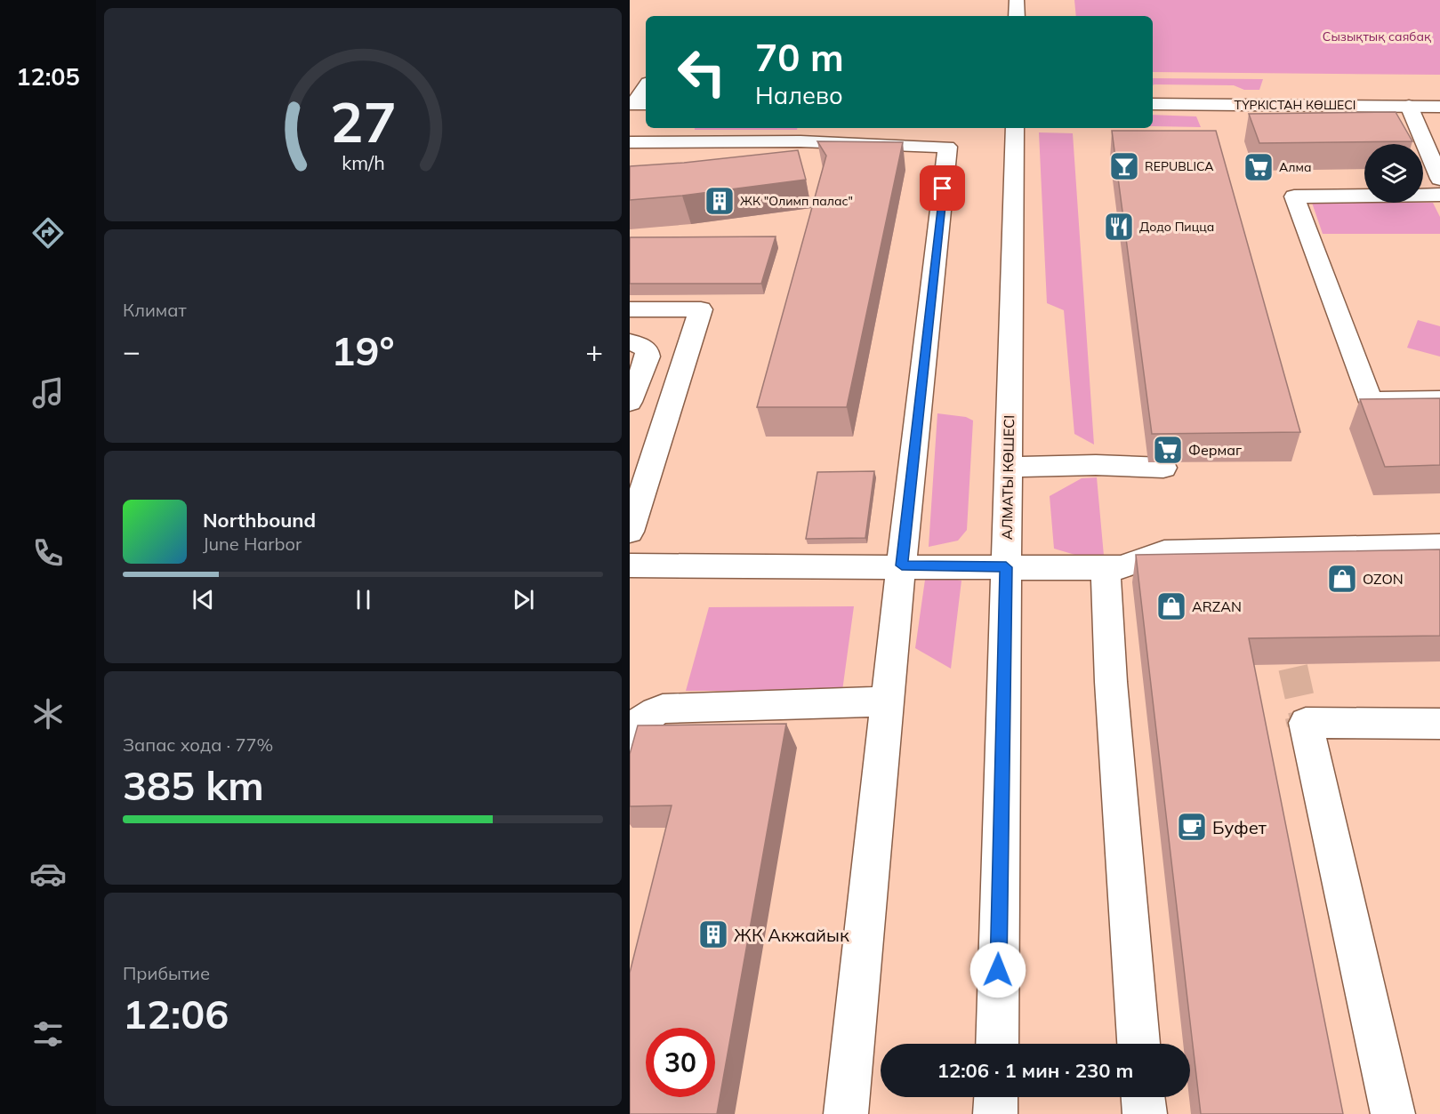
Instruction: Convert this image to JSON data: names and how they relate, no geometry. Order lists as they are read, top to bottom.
{
  "streets": {
    "street": ["ТҮРКІСТАН КӨШЕСІ", "АЛМАТЫ КӨШЕСІ"]
  },
  "parks": ["Сызықтық саябақ"],
  "places": {
    "bar": ["REPUBLICA"],
    "supermarket": ["Алма", "Фермаг"],
    "building": ["ЖК \"Олимп палас\"", "ЖК Акжайык"],
    "restaurant": ["Додо Пицца"],
    "shop": ["OZON", "ARZAN"],
    "cafe": ["Буфет"]
  },
  "page": {
    "tabs": "12:05",
    "turn": ["70 m", "Налево"],
    "tile": [
      "Климат",
      ["Запас хода · 77%", "385 km"],
      ["Прибытие", "12:06"]
    ],
    "heat": ["−", "19°", "+"],
    "song": ["Northbound", "June Harbor"],
    "limit": "30",
    "trip": "12:06 · 1 мин · 230 m",
    "gauge": ["27", "km/h"]
  }
}
